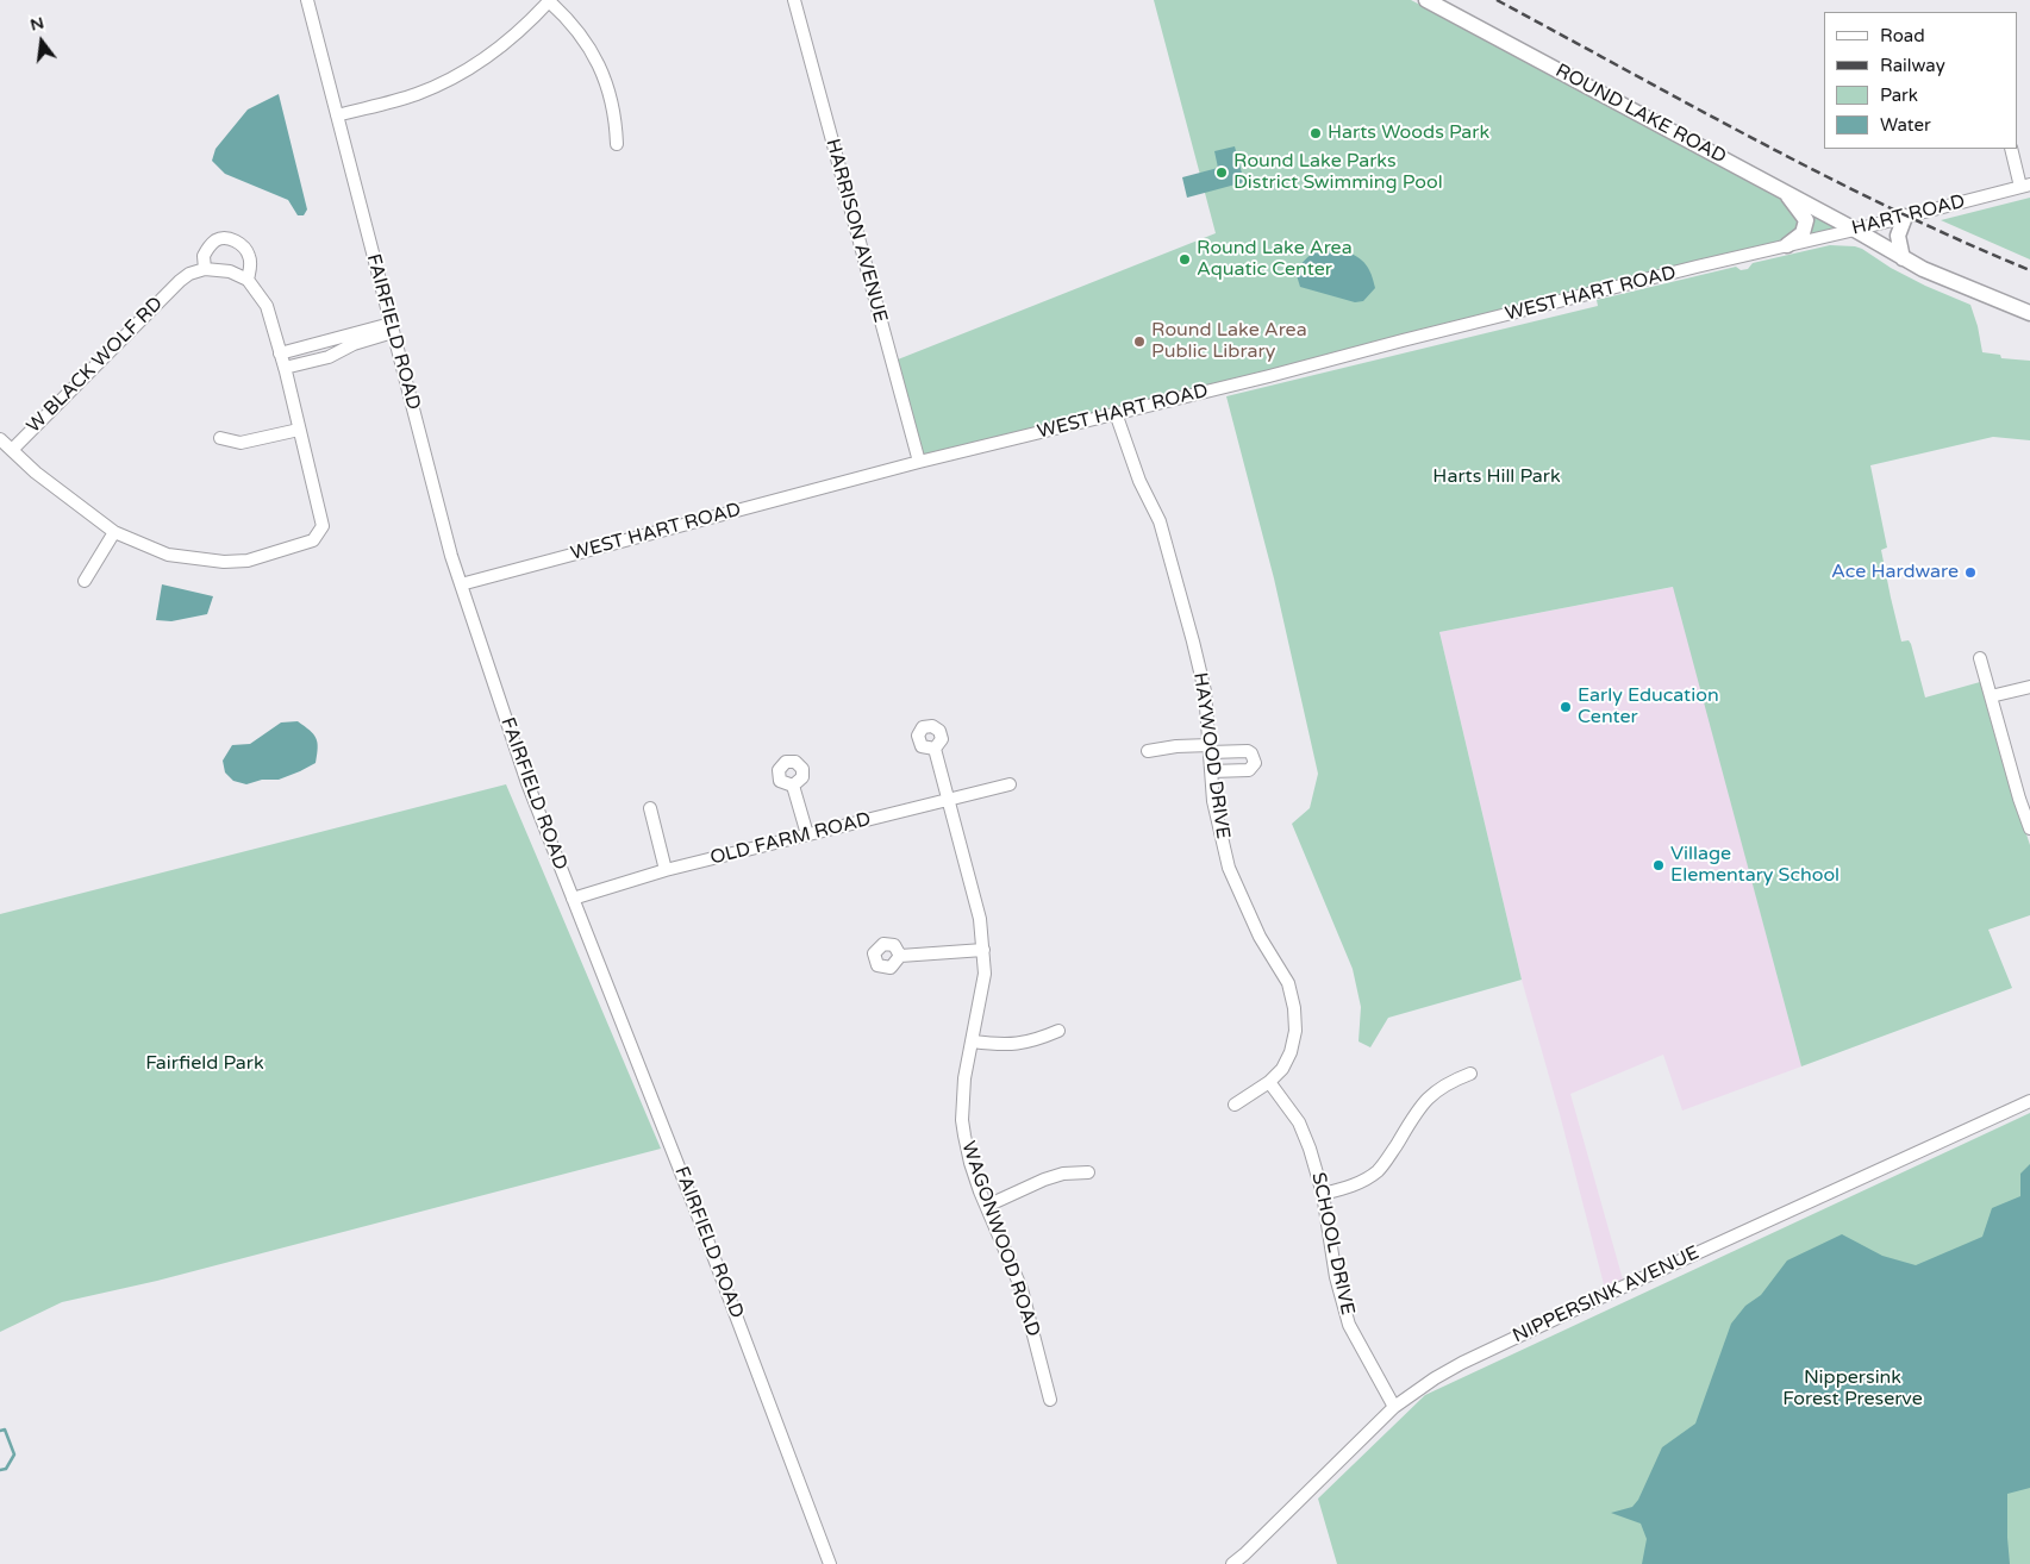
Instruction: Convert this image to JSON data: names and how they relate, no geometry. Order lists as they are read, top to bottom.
{
  "streets": {
    "main road": ["ROUND LAKE ROAD"],
    "street": [
      "HART ROAD",
      "HARRISON AVENUE",
      "WEST HART ROAD",
      "FAIRFIELD ROAD",
      "W BLACK WOLF RD",
      "HAYWOOD DRIVE",
      "OLD FARM ROAD",
      "WAGONWOOD ROAD",
      "SCHOOL DRIVE",
      "NIPPERSINK AVENUE"
    ]
  },
  "crossings": [
    ["ROUND LAKE ROAD", "HART ROAD"],
    ["HART ROAD", "WEST HART ROAD"],
    ["HARRISON AVENUE", "WEST HART ROAD"],
    ["WEST HART ROAD", "FAIRFIELD ROAD"],
    ["WEST HART ROAD", "HAYWOOD DRIVE"],
    ["FAIRFIELD ROAD", "OLD FARM ROAD"],
    ["HAYWOOD DRIVE", "SCHOOL DRIVE"],
    ["OLD FARM ROAD", "WAGONWOOD ROAD"],
    ["SCHOOL DRIVE", "NIPPERSINK AVENUE"]
  ],
  "parks": ["Harts Hill Park", "Fairfield Park", "Nippersink Forest Preserve"],
  "places": [
    "Harts Woods Park",
    "Round Lake Parks District Swimming Pool",
    "Round Lake Area Aquatic Center",
    "Round Lake Area Public Library",
    "Ace Hardware",
    "Early Education Center",
    "Village Elementary School"
  ],
  "legend": [
    "Road",
    "Railway",
    "Park",
    "Water"
  ],
  "north": "top"
}
